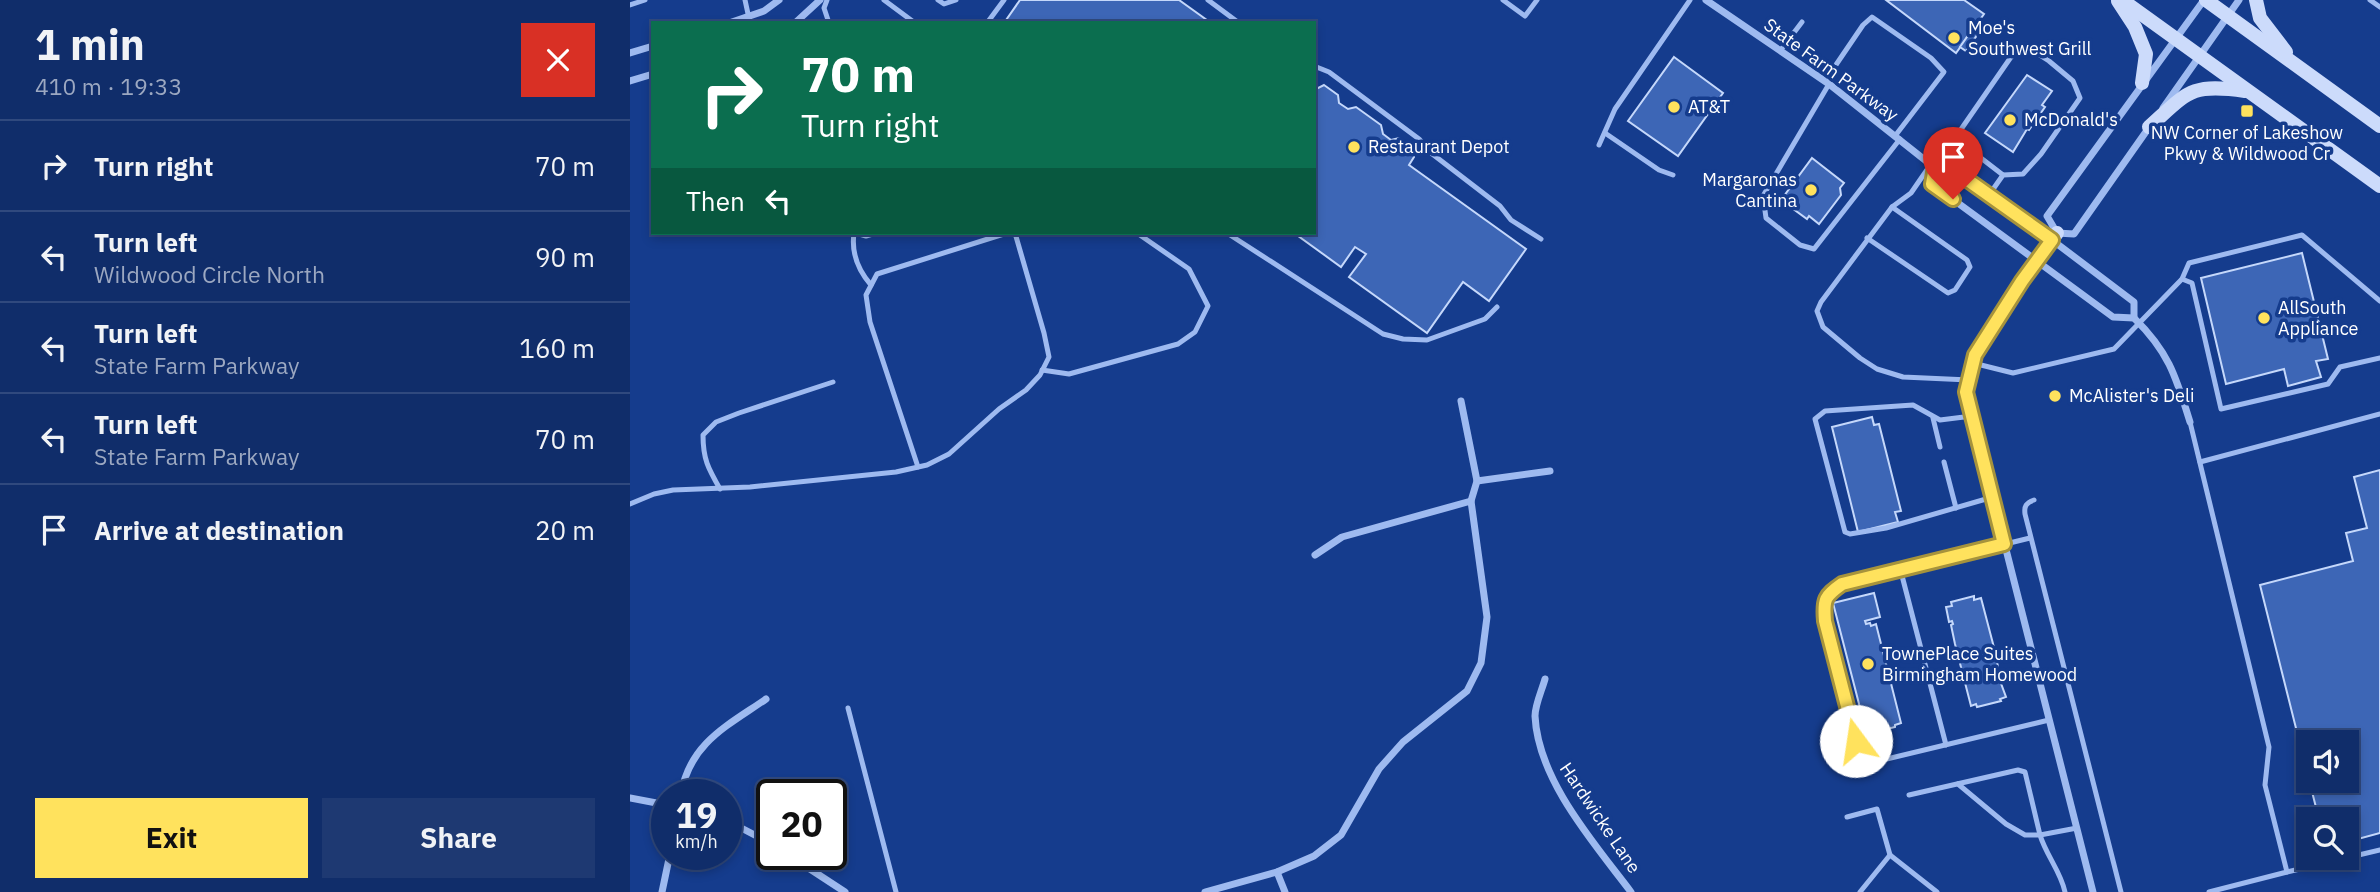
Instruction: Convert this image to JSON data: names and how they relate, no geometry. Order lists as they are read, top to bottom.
{
  "streets": {
    "street": ["State Farm Parkway", "Hardwicke Lane"]
  },
  "places": {
    "other": [
      "Moe's Southwest Grill",
      "AT&T",
      "McDonald's",
      "Restaurant Depot",
      "Margaronas Cantina",
      "AllSouth Appliance",
      "McAlister's Deli",
      "TownePlace Suites Birmingham Homewood"
    ],
    "transit": ["NW Corner of Lakeshow Pkwy & Wildwood Cr"]
  },
  "page": {
    "heading": ["1 min", "410 m · 19:33"],
    "turn": ["70 m", "Turn right"],
    "list": [
      {
        "name": "Turn right",
        "value": "70 m"
      },
      {
        "name": "Turn left",
        "note": "Wildwood Circle North",
        "value": "90 m"
      },
      {
        "name": "Turn left",
        "note": "State Farm Parkway",
        "value": "160 m"
      },
      {
        "name": "Turn left",
        "note": "State Farm Parkway",
        "value": "70 m"
      },
      {
        "name": "Arrive at destination",
        "value": "20 m"
      }
    ],
    "then": "Then",
    "speed": "19 km/h",
    "limit": "20",
    "buttons": ["Exit", "Share"]
  }
}
